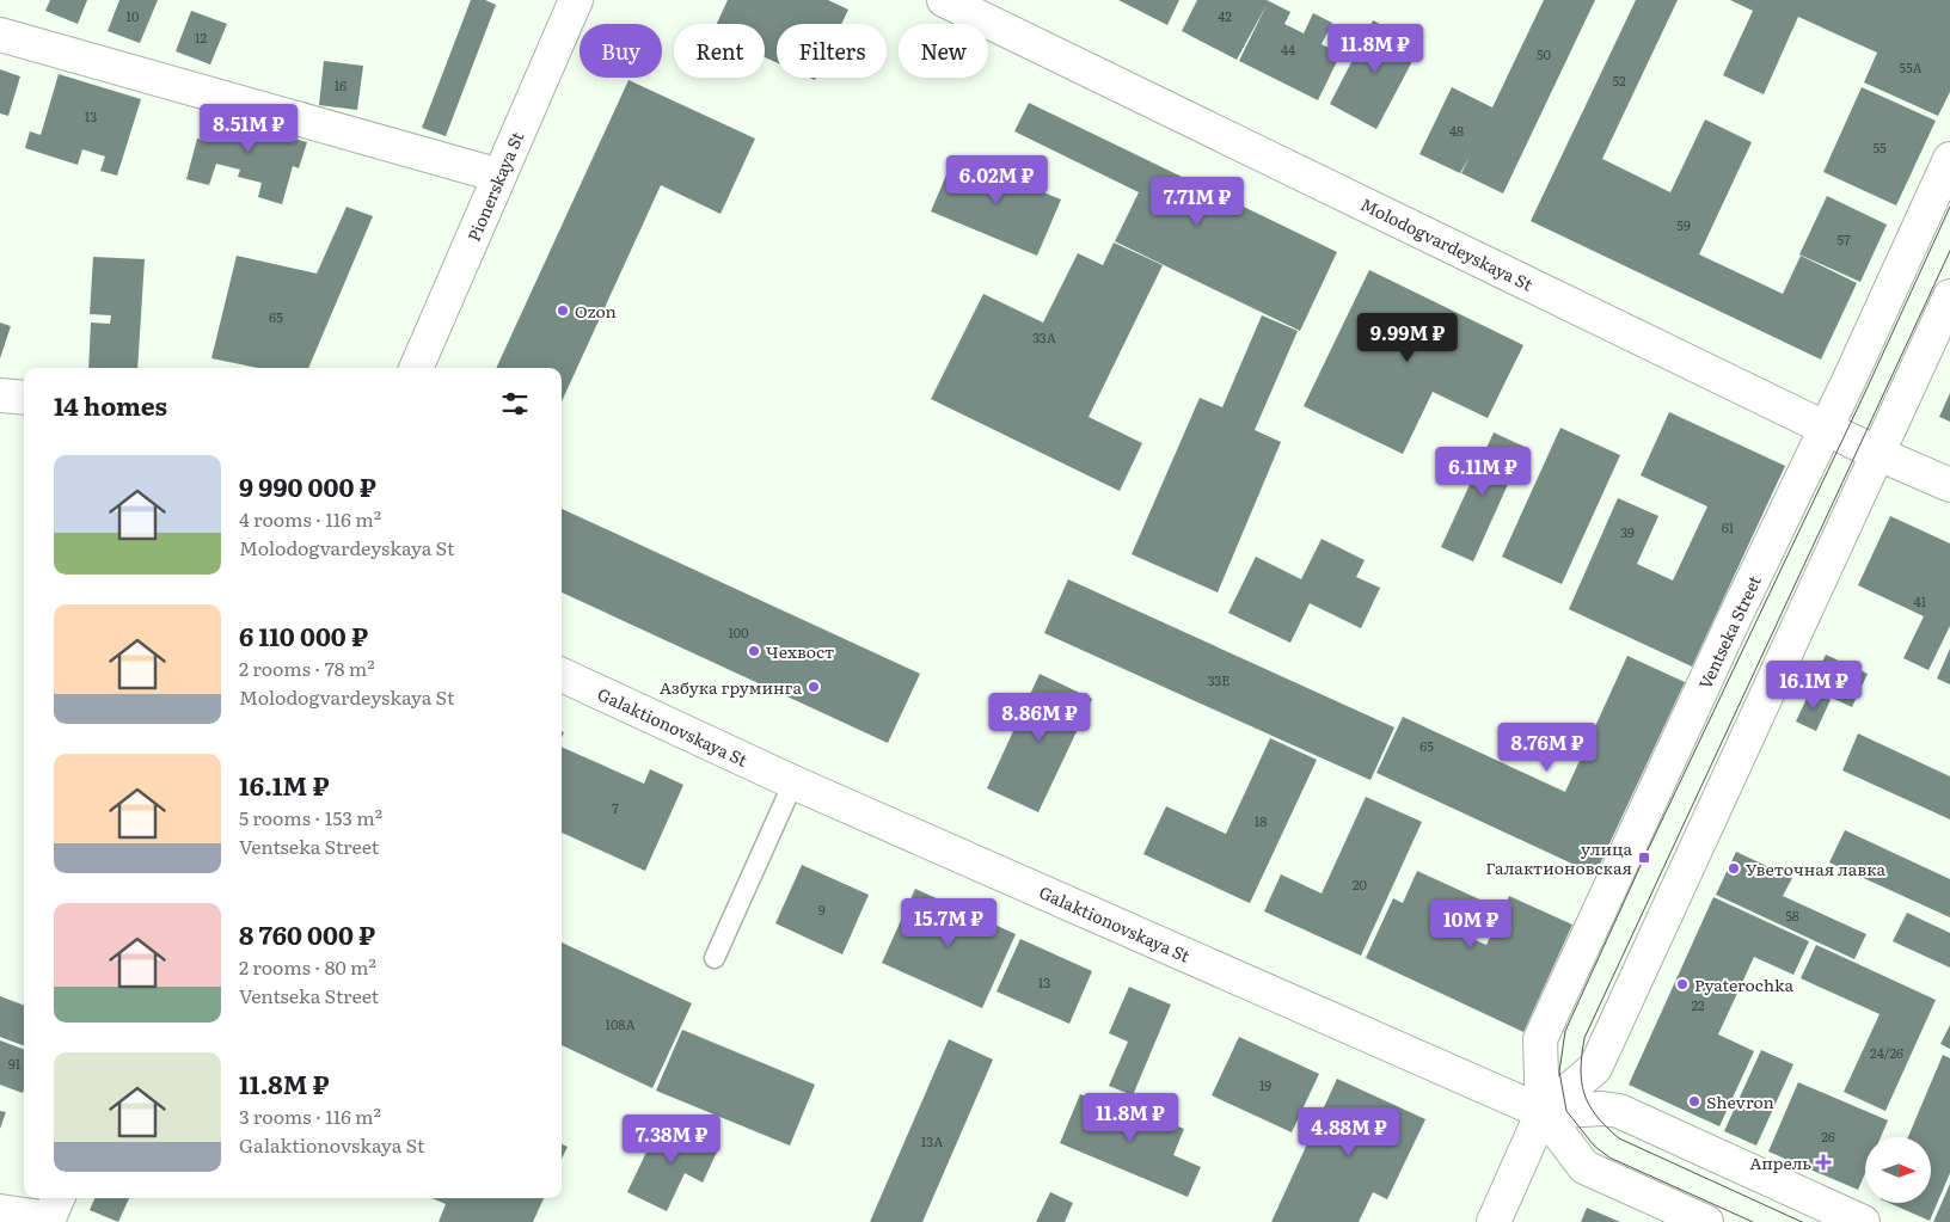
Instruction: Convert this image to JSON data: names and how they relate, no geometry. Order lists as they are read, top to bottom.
{
  "streets": {
    "main road": [
      "Pionerskaya St",
      "Molodogvardeyskaya St",
      "Ventseka Street",
      "Galaktionovskaya St"
    ]
  },
  "crossings": [
    ["Molodogvardeyskaya St", "Ventseka Street"],
    ["Ventseka Street", "Galaktionovskaya St"]
  ],
  "places": {
    "other": [
      "Ozon",
      "Чехвост",
      "Азбука груминга",
      "Уветочная лавка",
      "Pyaterochka",
      "Shevron"
    ],
    "transit": ["улица Галактионовская"],
    "health": ["Апрель"]
  },
  "house_numbers": [
    "10",
    "42",
    "12",
    "44",
    "50",
    "55А",
    "52",
    "16",
    "13",
    "48",
    "55",
    "59",
    "57",
    "65",
    "33А",
    "61",
    "39",
    "41",
    "100",
    "33Е",
    "65",
    "7",
    "18",
    "20",
    "9",
    "58",
    "13",
    "22",
    "108А",
    "24/26",
    "91",
    "19",
    "26",
    "13А"
  ],
  "north": "right",
  "page": {
    "price": [
      "11.8M ₽",
      "8.51M ₽",
      "6.02M ₽",
      "7.71M ₽",
      "9.99M ₽",
      "6.11M ₽",
      "16.1M ₽",
      "8.86M ₽",
      "8.76M ₽",
      "15.7M ₽",
      "10M ₽",
      "11.8M ₽",
      "4.88M ₽",
      "7.38M ₽"
    ],
    "chip": [
      "Buy",
      "Rent",
      "Filters",
      "New"
    ],
    "heading": "14 homes",
    "list": [
      {
        "name": "9 990 000 ₽",
        "note": "4 rooms · 116 m² · Molodogvardeyskaya St"
      },
      {
        "name": "6 110 000 ₽",
        "note": "2 rooms · 78 m² · Molodogvardeyskaya St"
      },
      {
        "name": "16.1M ₽",
        "note": "5 rooms · 153 m² · Ventseka Street"
      },
      {
        "name": "8 760 000 ₽",
        "note": "2 rooms · 80 m² · Ventseka Street"
      },
      {
        "name": "11.8M ₽",
        "note": "3 rooms · 116 m² · Galaktionovskaya St"
      }
    ]
  }
}
